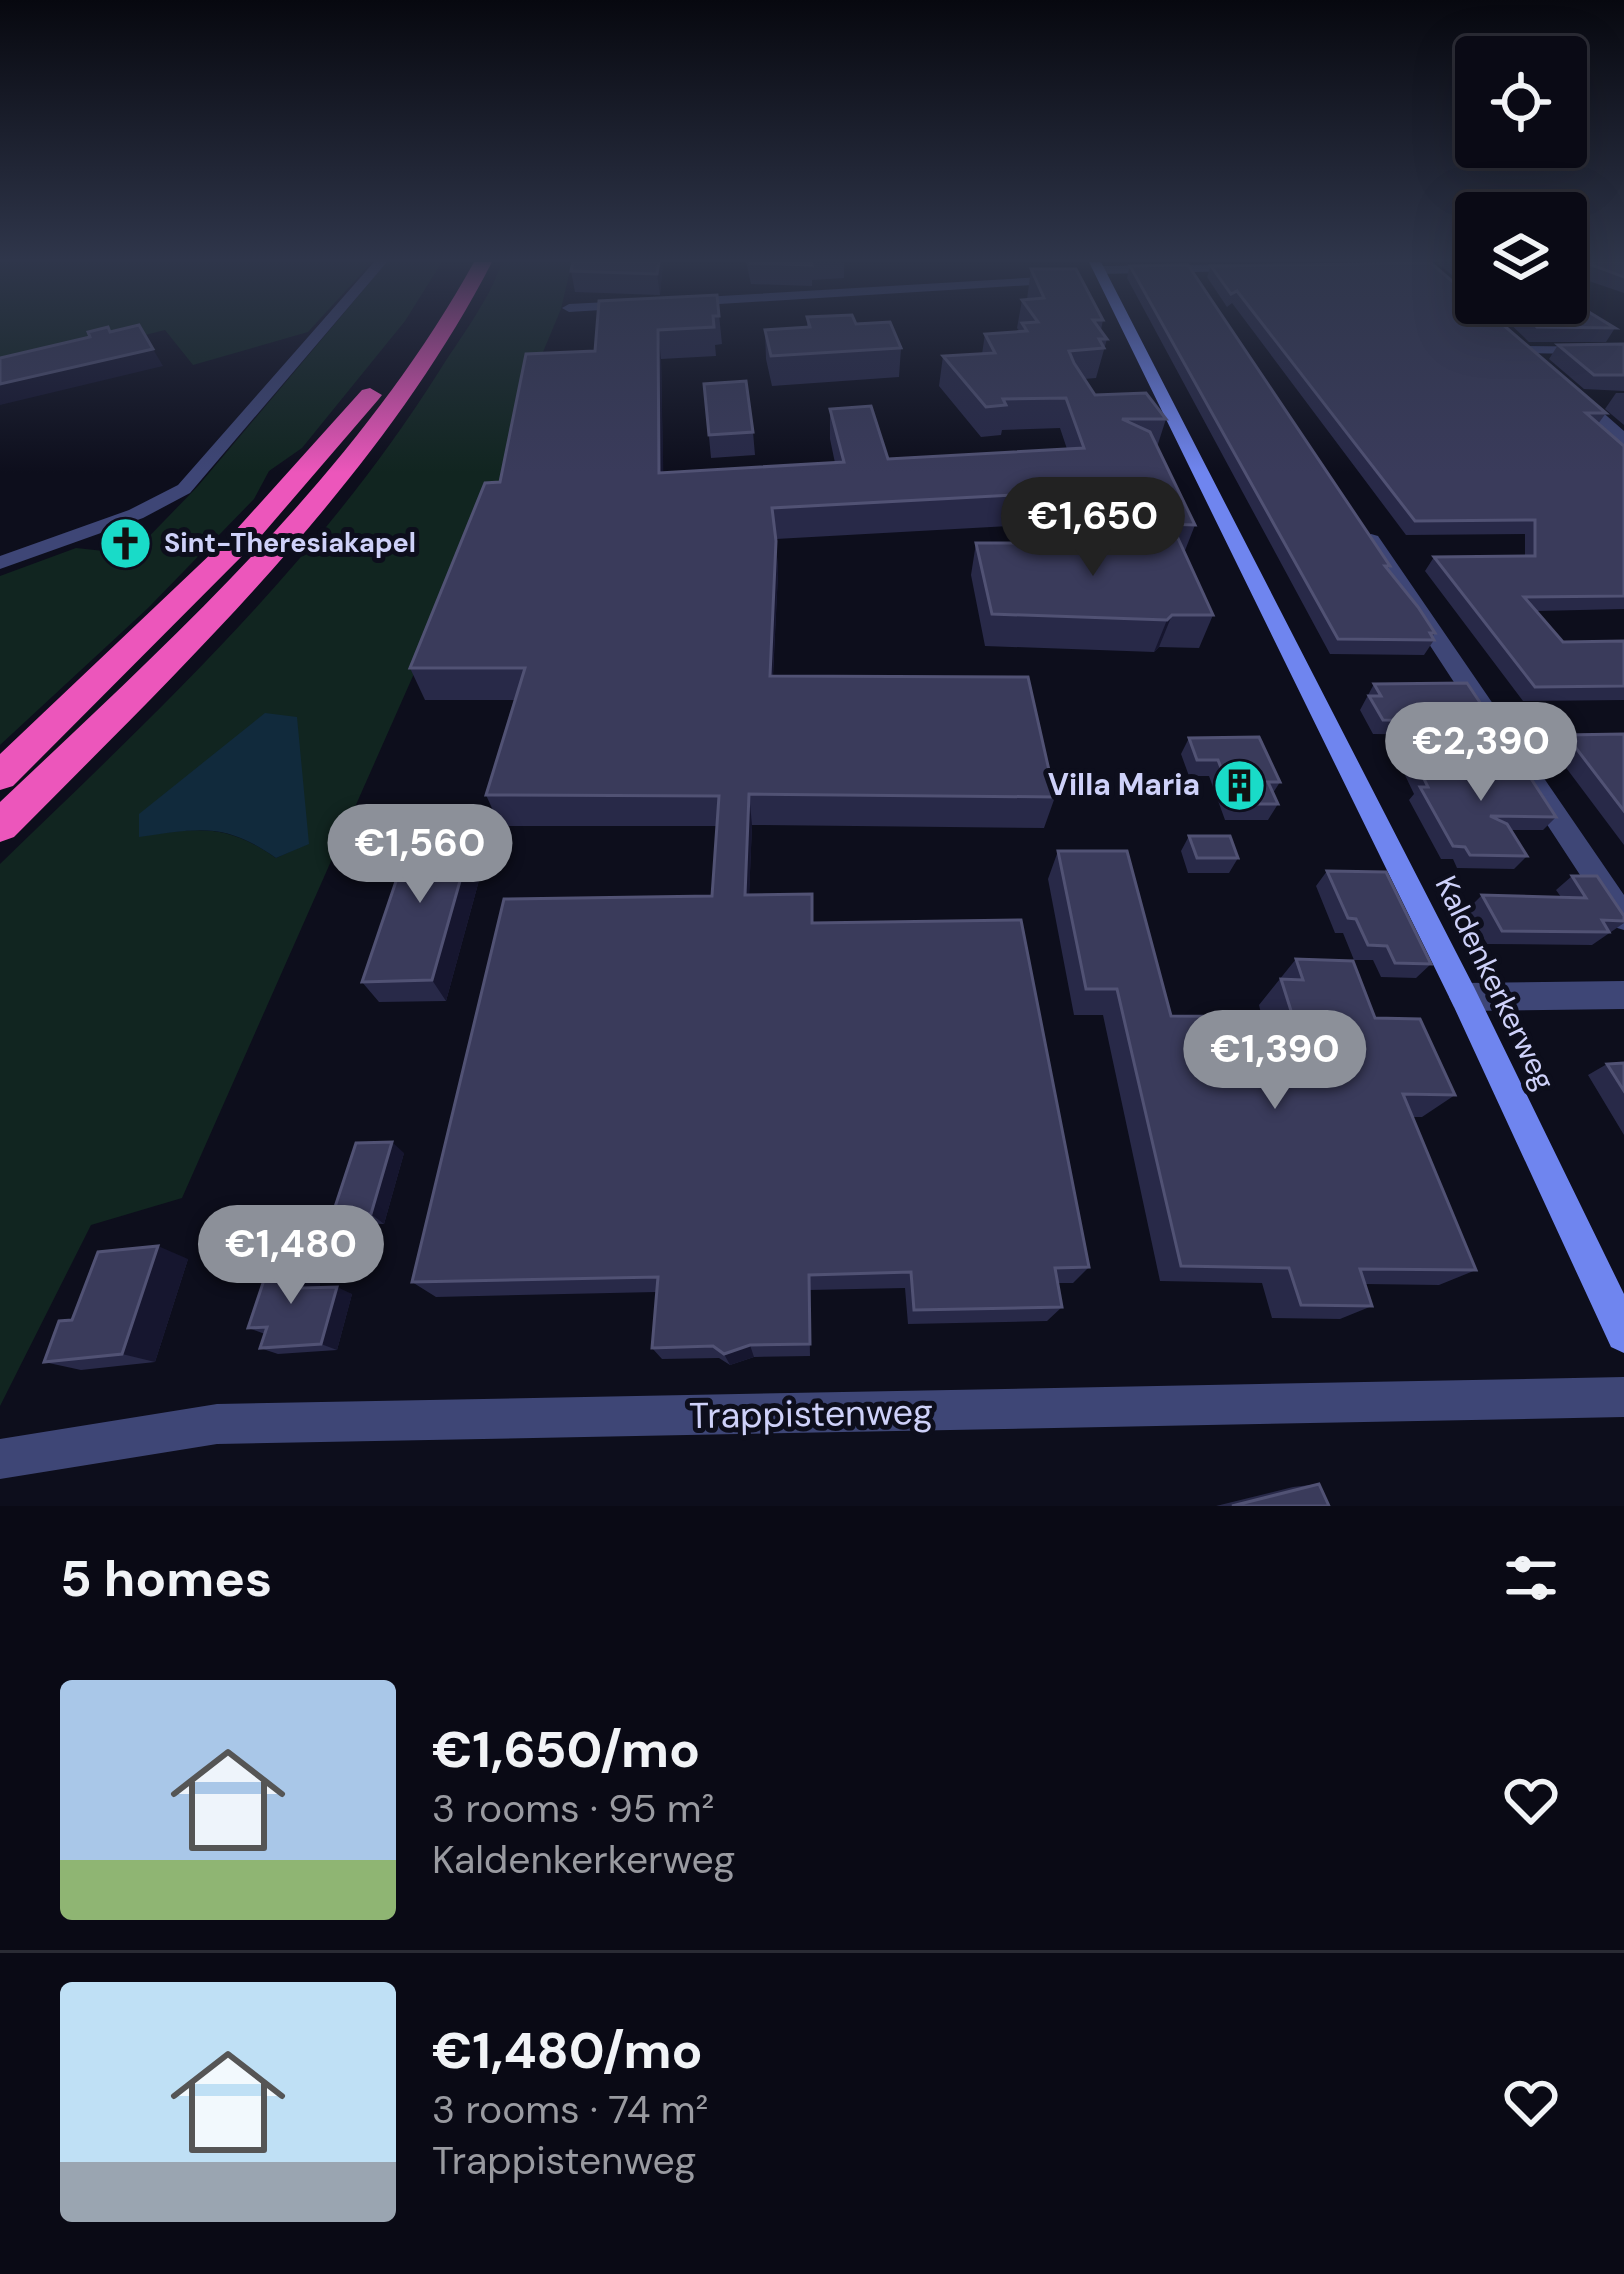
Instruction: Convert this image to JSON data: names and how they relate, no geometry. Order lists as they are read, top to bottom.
{
  "streets": {
    "main road": ["Kaldenkerkerweg"],
    "street": ["Trappistenweg"]
  },
  "places": {
    "church": ["Sint-Theresiakapel"],
    "building": ["Villa Maria"]
  },
  "page": {
    "price": [
      "€1,650",
      "€2,390",
      "€1,560",
      "€1,390",
      "€1,480"
    ],
    "heading": "5 homes",
    "list": [
      {
        "name": "€1,650/mo",
        "note": "3 rooms · 95 m² · Kaldenkerkerweg"
      },
      {
        "name": "€1,480/mo",
        "note": "3 rooms · 74 m² · Trappistenweg"
      }
    ]
  }
}
